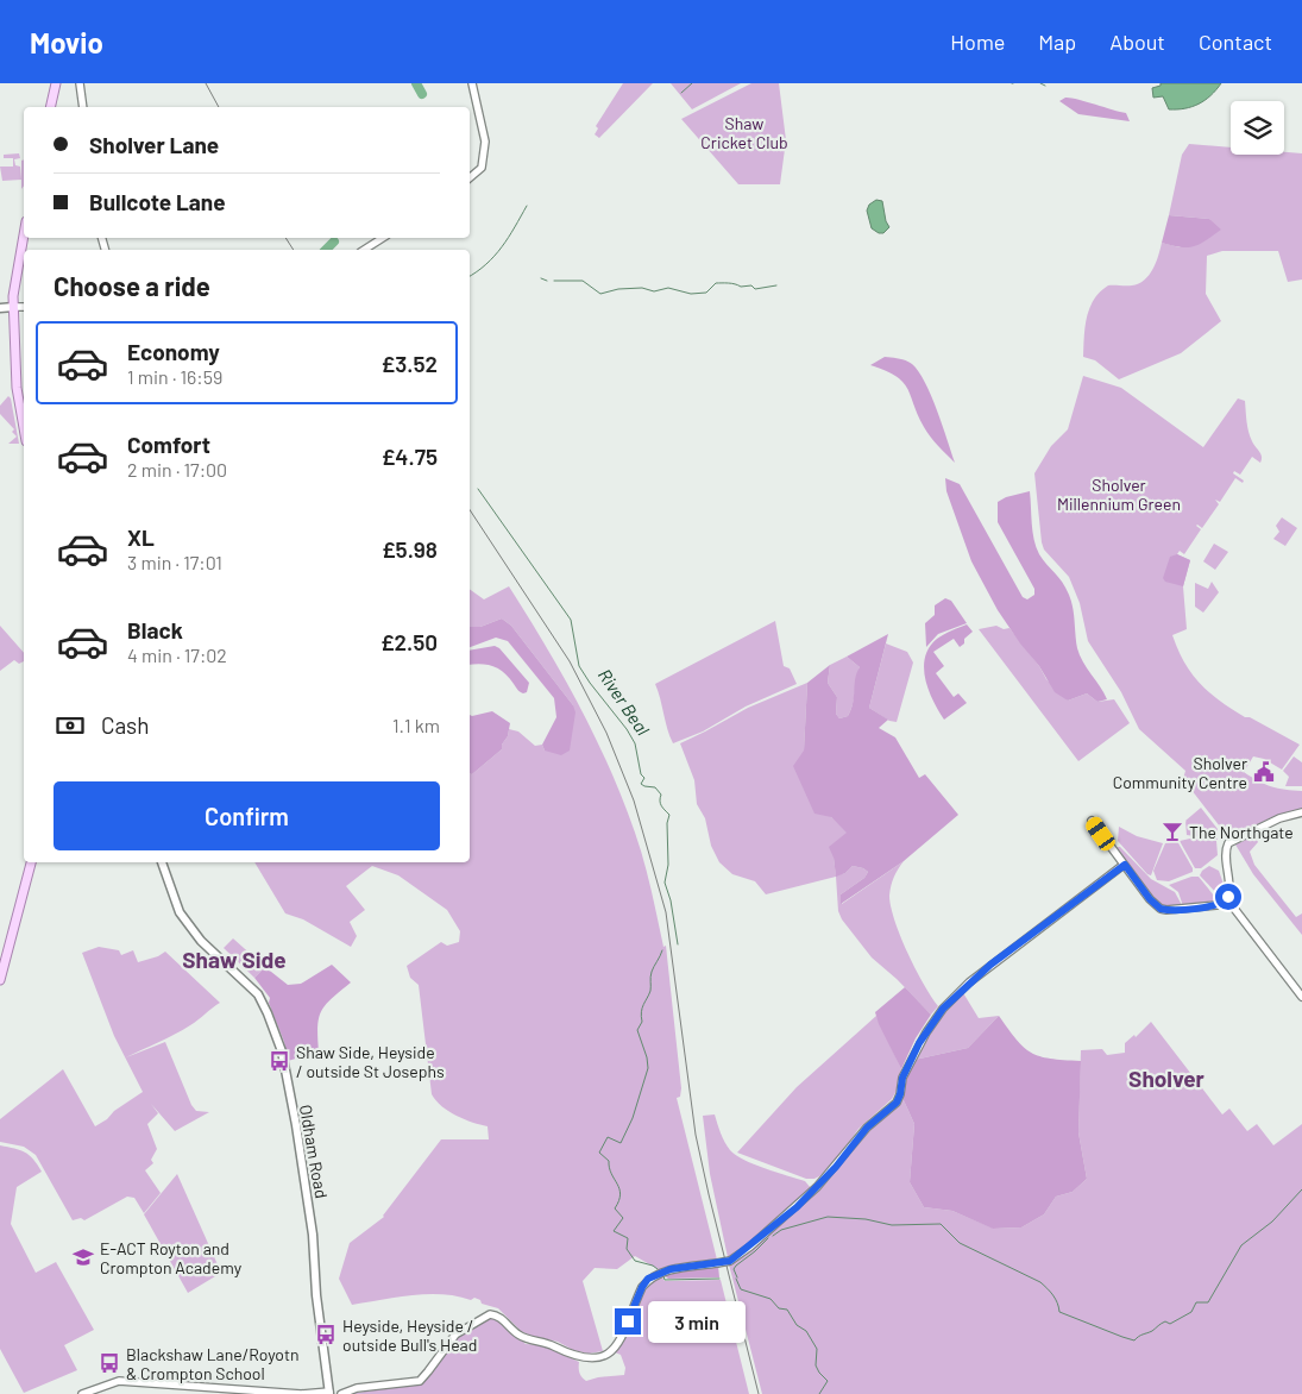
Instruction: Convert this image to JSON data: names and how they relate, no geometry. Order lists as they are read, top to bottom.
{
  "streets": {
    "main road": ["Oldham Road"]
  },
  "districts": ["Shaw Side", "Sholver"],
  "water": ["River Beal"],
  "parks": ["Shaw Cricket Club", "Sholver Millennium Green"],
  "places": {
    "public building": ["Sholver Community Centre"],
    "bar": ["The Northgate"],
    "bus stop": ["Shaw Side, Heyside / outside St Josephs", "Heyside, Heyside / outside Bull's Head", "Blackshaw Lane/Royotn & Crompton School"],
    "school or university": ["E-ACT Royton and Crompton Academy"]
  },
  "page": {
    "header": "Movio",
    "nav": [
      "Home",
      "Map",
      "About",
      "Contact"
    ],
    "banner": ["Sholver Lane", "Bullcote Lane"],
    "heading": "Choose a ride",
    "list": [
      {
        "name": "Economy",
        "note": "1 min · 16:59",
        "value": "£3.52"
      },
      {
        "name": "Comfort",
        "note": "2 min · 17:00",
        "value": "£4.75"
      },
      {
        "name": "XL",
        "note": "3 min · 17:01",
        "value": "£5.98"
      },
      {
        "name": "Black",
        "note": "4 min · 17:02",
        "value": "£2.50"
      }
    ],
    "pay": ["Cash", "1.1 km"],
    "buttons": "Confirm",
    "bubble": "3 min"
  }
}
